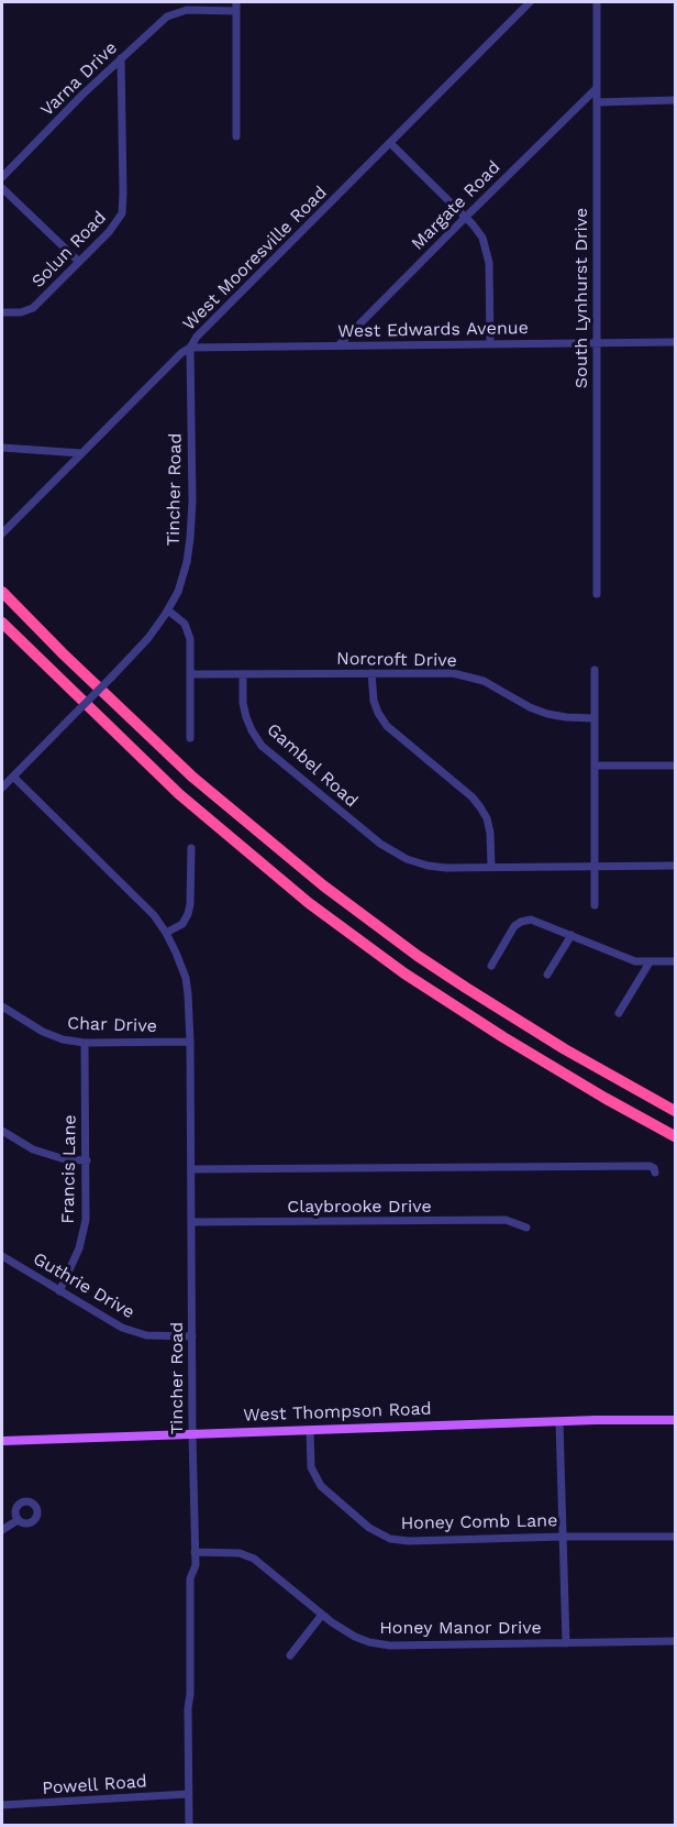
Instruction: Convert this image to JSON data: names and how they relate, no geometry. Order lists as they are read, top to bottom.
{
  "streets": {
    "main road": ["West Thompson Road"],
    "street": [
      "Varna Drive",
      "Margate Road",
      "Solun Road",
      "West Mooresville Road",
      "South Lynhurst Drive",
      "West Edwards Avenue",
      "Tincher Road",
      "Norcroft Drive",
      "Gambel Road",
      "Char Drive",
      "Francis Lane",
      "Claybrooke Drive",
      "Guthrie Drive",
      "Honey Comb Lane",
      "Honey Manor Drive",
      "Powell Road"
    ]
  },
  "crossings": [
    ["Varna Drive", "Solun Road"],
    ["Margate Road", "South Lynhurst Drive"],
    ["Margate Road", "West Edwards Avenue"],
    ["West Mooresville Road", "West Edwards Avenue"],
    ["West Mooresville Road", "Tincher Road"],
    ["South Lynhurst Drive", "West Edwards Avenue"],
    ["West Edwards Avenue", "Tincher Road"],
    ["Tincher Road", "Char Drive"],
    ["Tincher Road", "Claybrooke Drive"],
    ["Tincher Road", "Guthrie Drive"],
    ["Tincher Road", "West Thompson Road"],
    ["Tincher Road", "Honey Manor Drive"],
    ["Tincher Road", "Powell Road"],
    ["Norcroft Drive", "Gambel Road"],
    ["Char Drive", "Francis Lane"],
    ["Francis Lane", "Guthrie Drive"],
    ["West Thompson Road", "Honey Comb Lane"]
  ]
}
